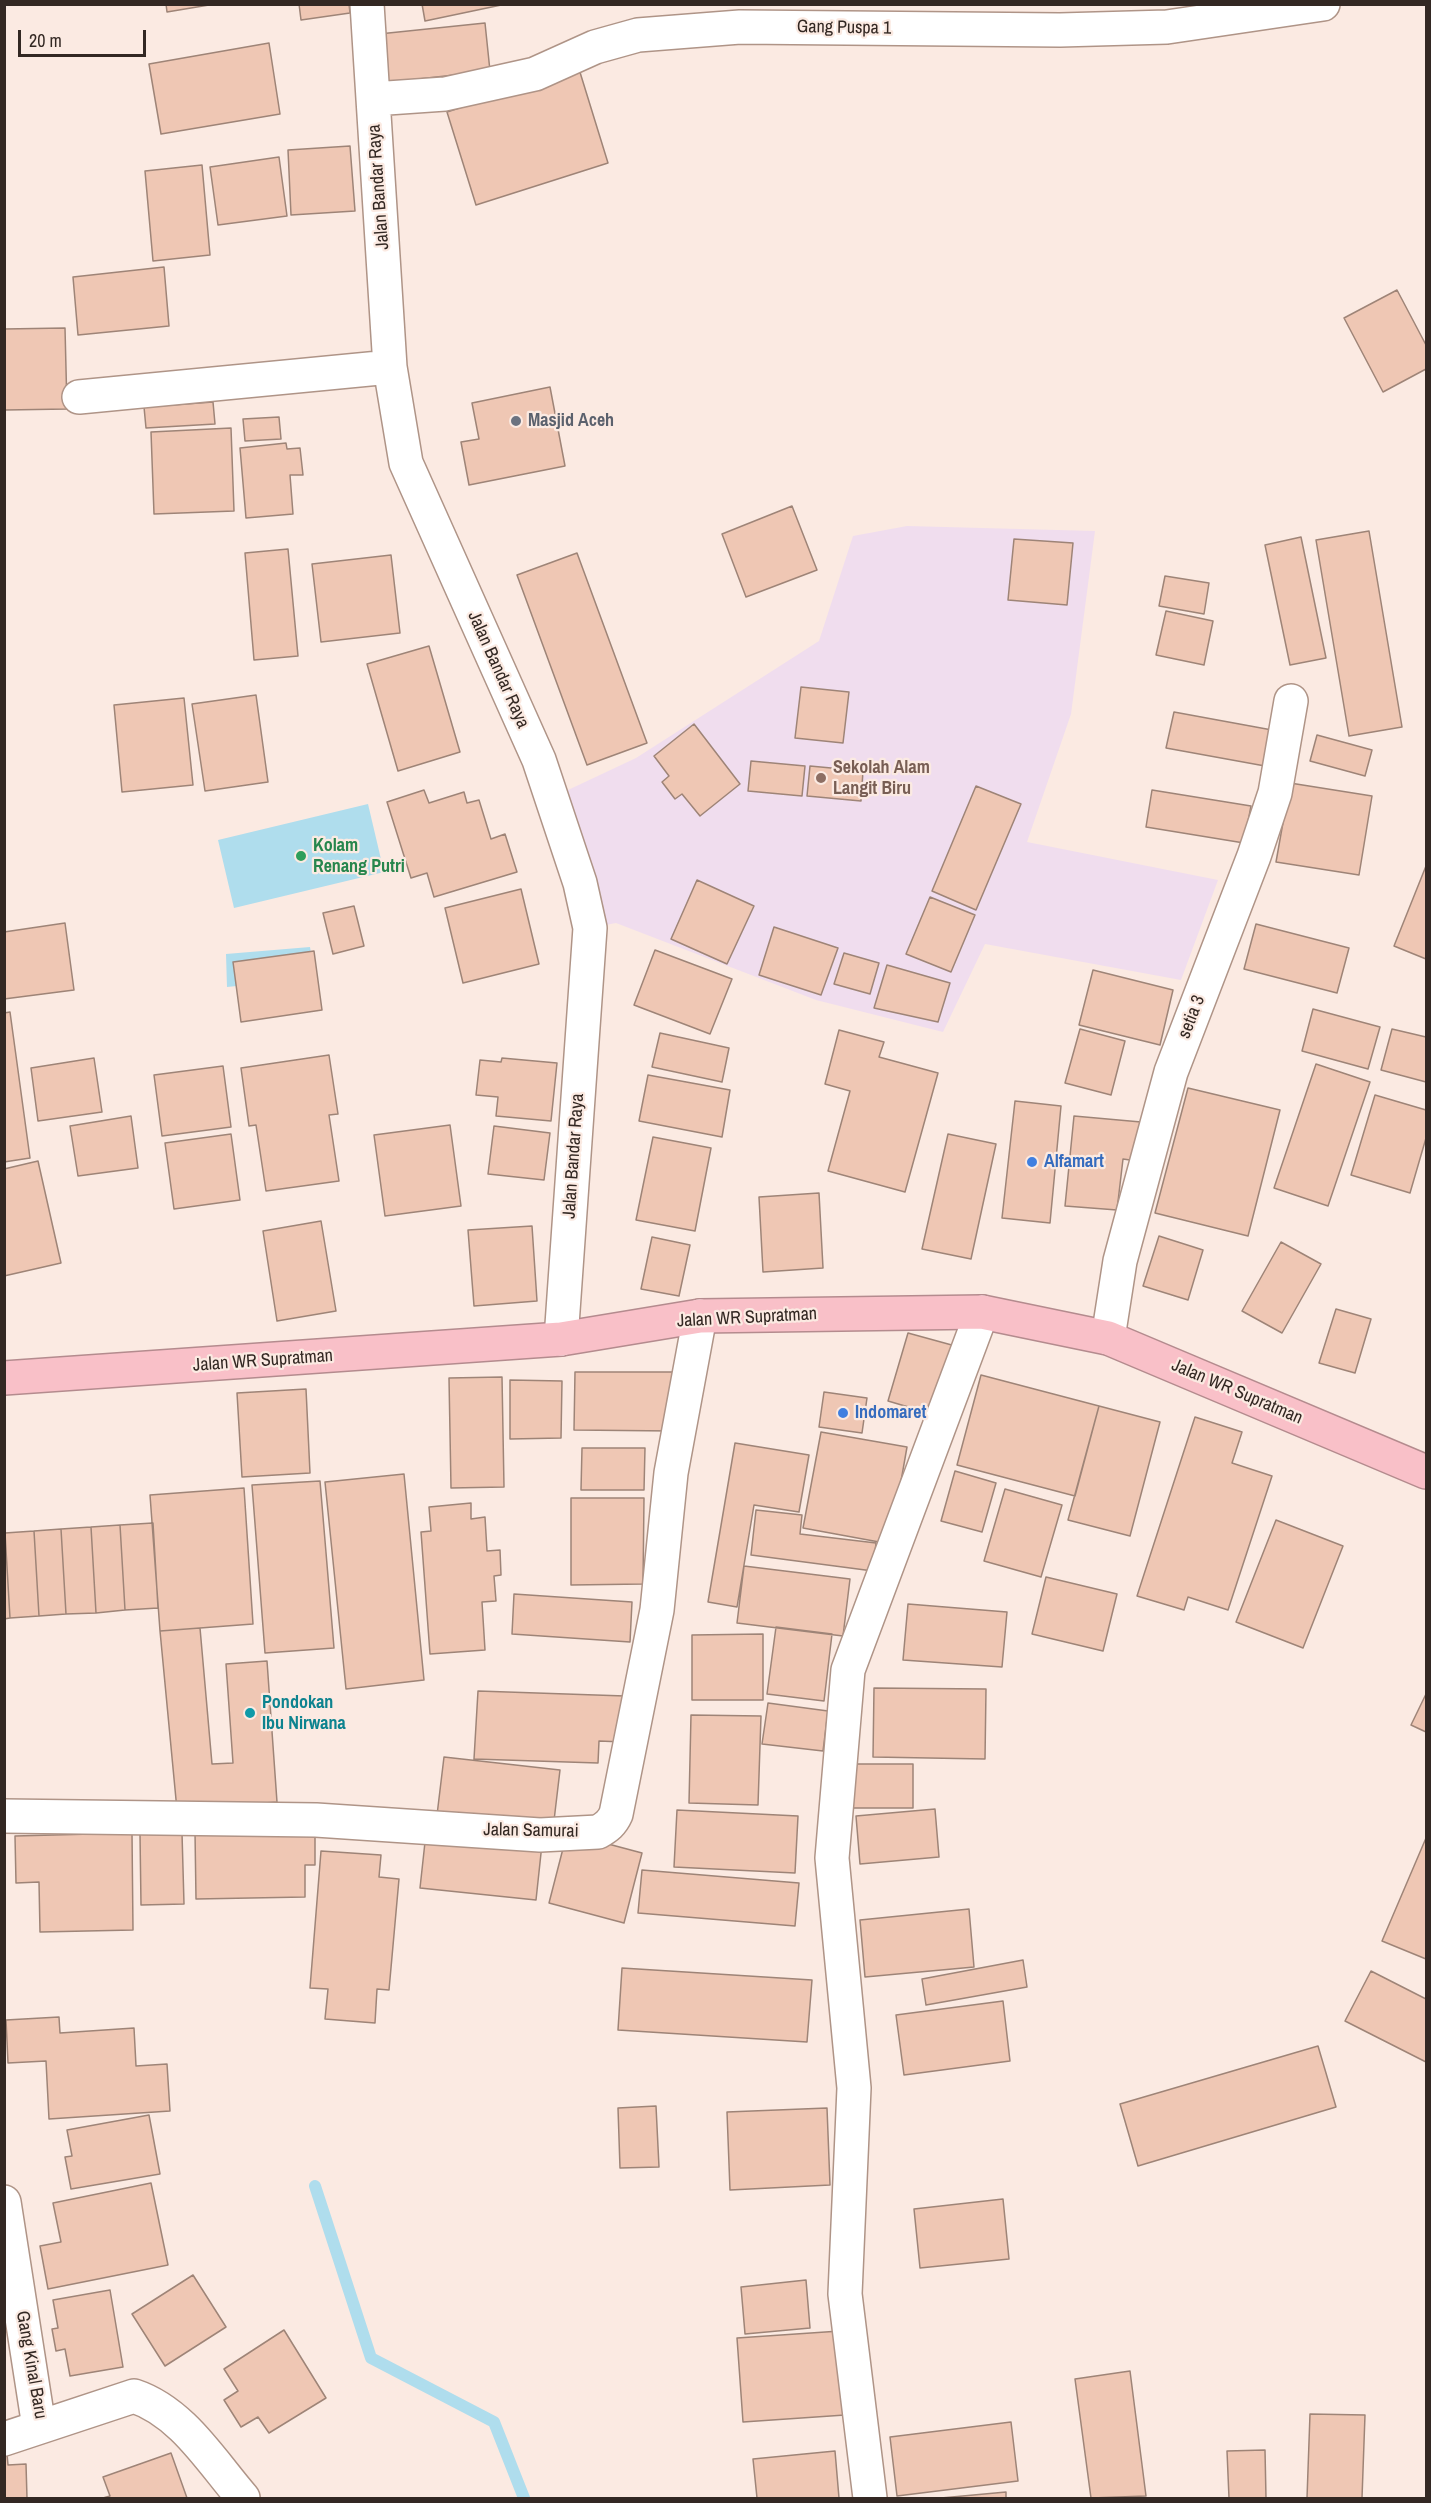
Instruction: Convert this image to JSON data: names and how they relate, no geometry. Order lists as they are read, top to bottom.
{
  "streets": {
    "highway": ["Jalan WR Supratman"],
    "street": [
      "Gang Puspa 1",
      "Jalan Bandar Raya",
      "setia 3",
      "Jalan Samurai",
      "Gang Kinal Baru"
    ]
  },
  "crossings": [
    ["Gang Puspa 1", "Jalan Bandar Raya"],
    ["Jalan Bandar Raya", "Jalan WR Supratman"],
    ["setia 3", "Jalan WR Supratman"],
    ["Jalan WR Supratman", "Jalan Samurai"]
  ],
  "places": [
    "Masjid Aceh",
    "Sekolah Alam Langit Biru",
    "Kolam Renang Putri",
    "Alfamart",
    "Indomaret",
    "Pondokan Ibu Nirwana"
  ],
  "scale_bar": "20 m"
}
